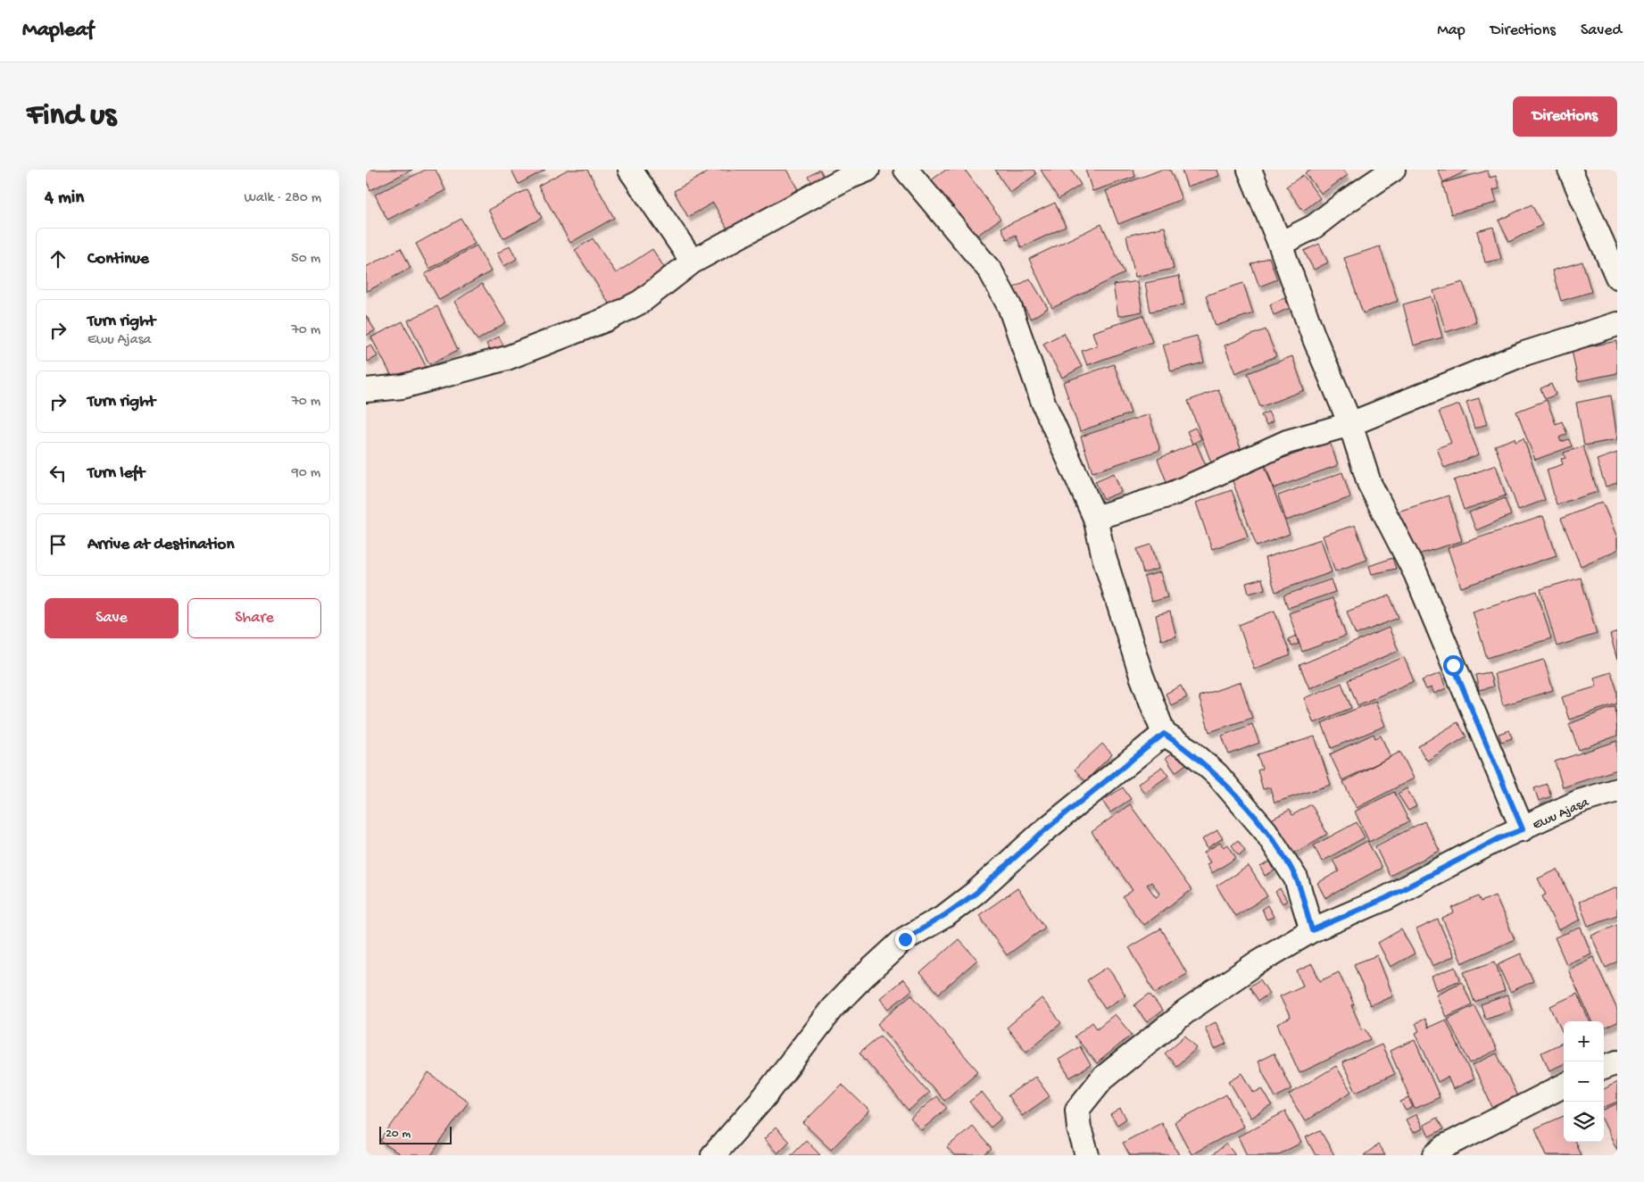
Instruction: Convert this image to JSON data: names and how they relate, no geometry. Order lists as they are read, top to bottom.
{
  "streets": {
    "street": ["Ewu Ajasa"]
  },
  "scale_bar": "20 m",
  "page": {
    "header": "Mapleaf",
    "nav": ["Map", "Directions", "Saved"],
    "buttons": [
      "Directions",
      ["Save", "Share"]
    ],
    "title": "Find us",
    "heading": ["4 min", "Walk · 280 m"],
    "list": [
      ["Continue", "50 m"],
      ["Turn right", "Ewu Ajasa", "70 m"],
      ["Turn right", "70 m"],
      ["Turn left", "90 m"],
      "Arrive at destination"
    ],
    "map_buttons": ["+", "−"],
    "scale": "20 m"
  }
}
